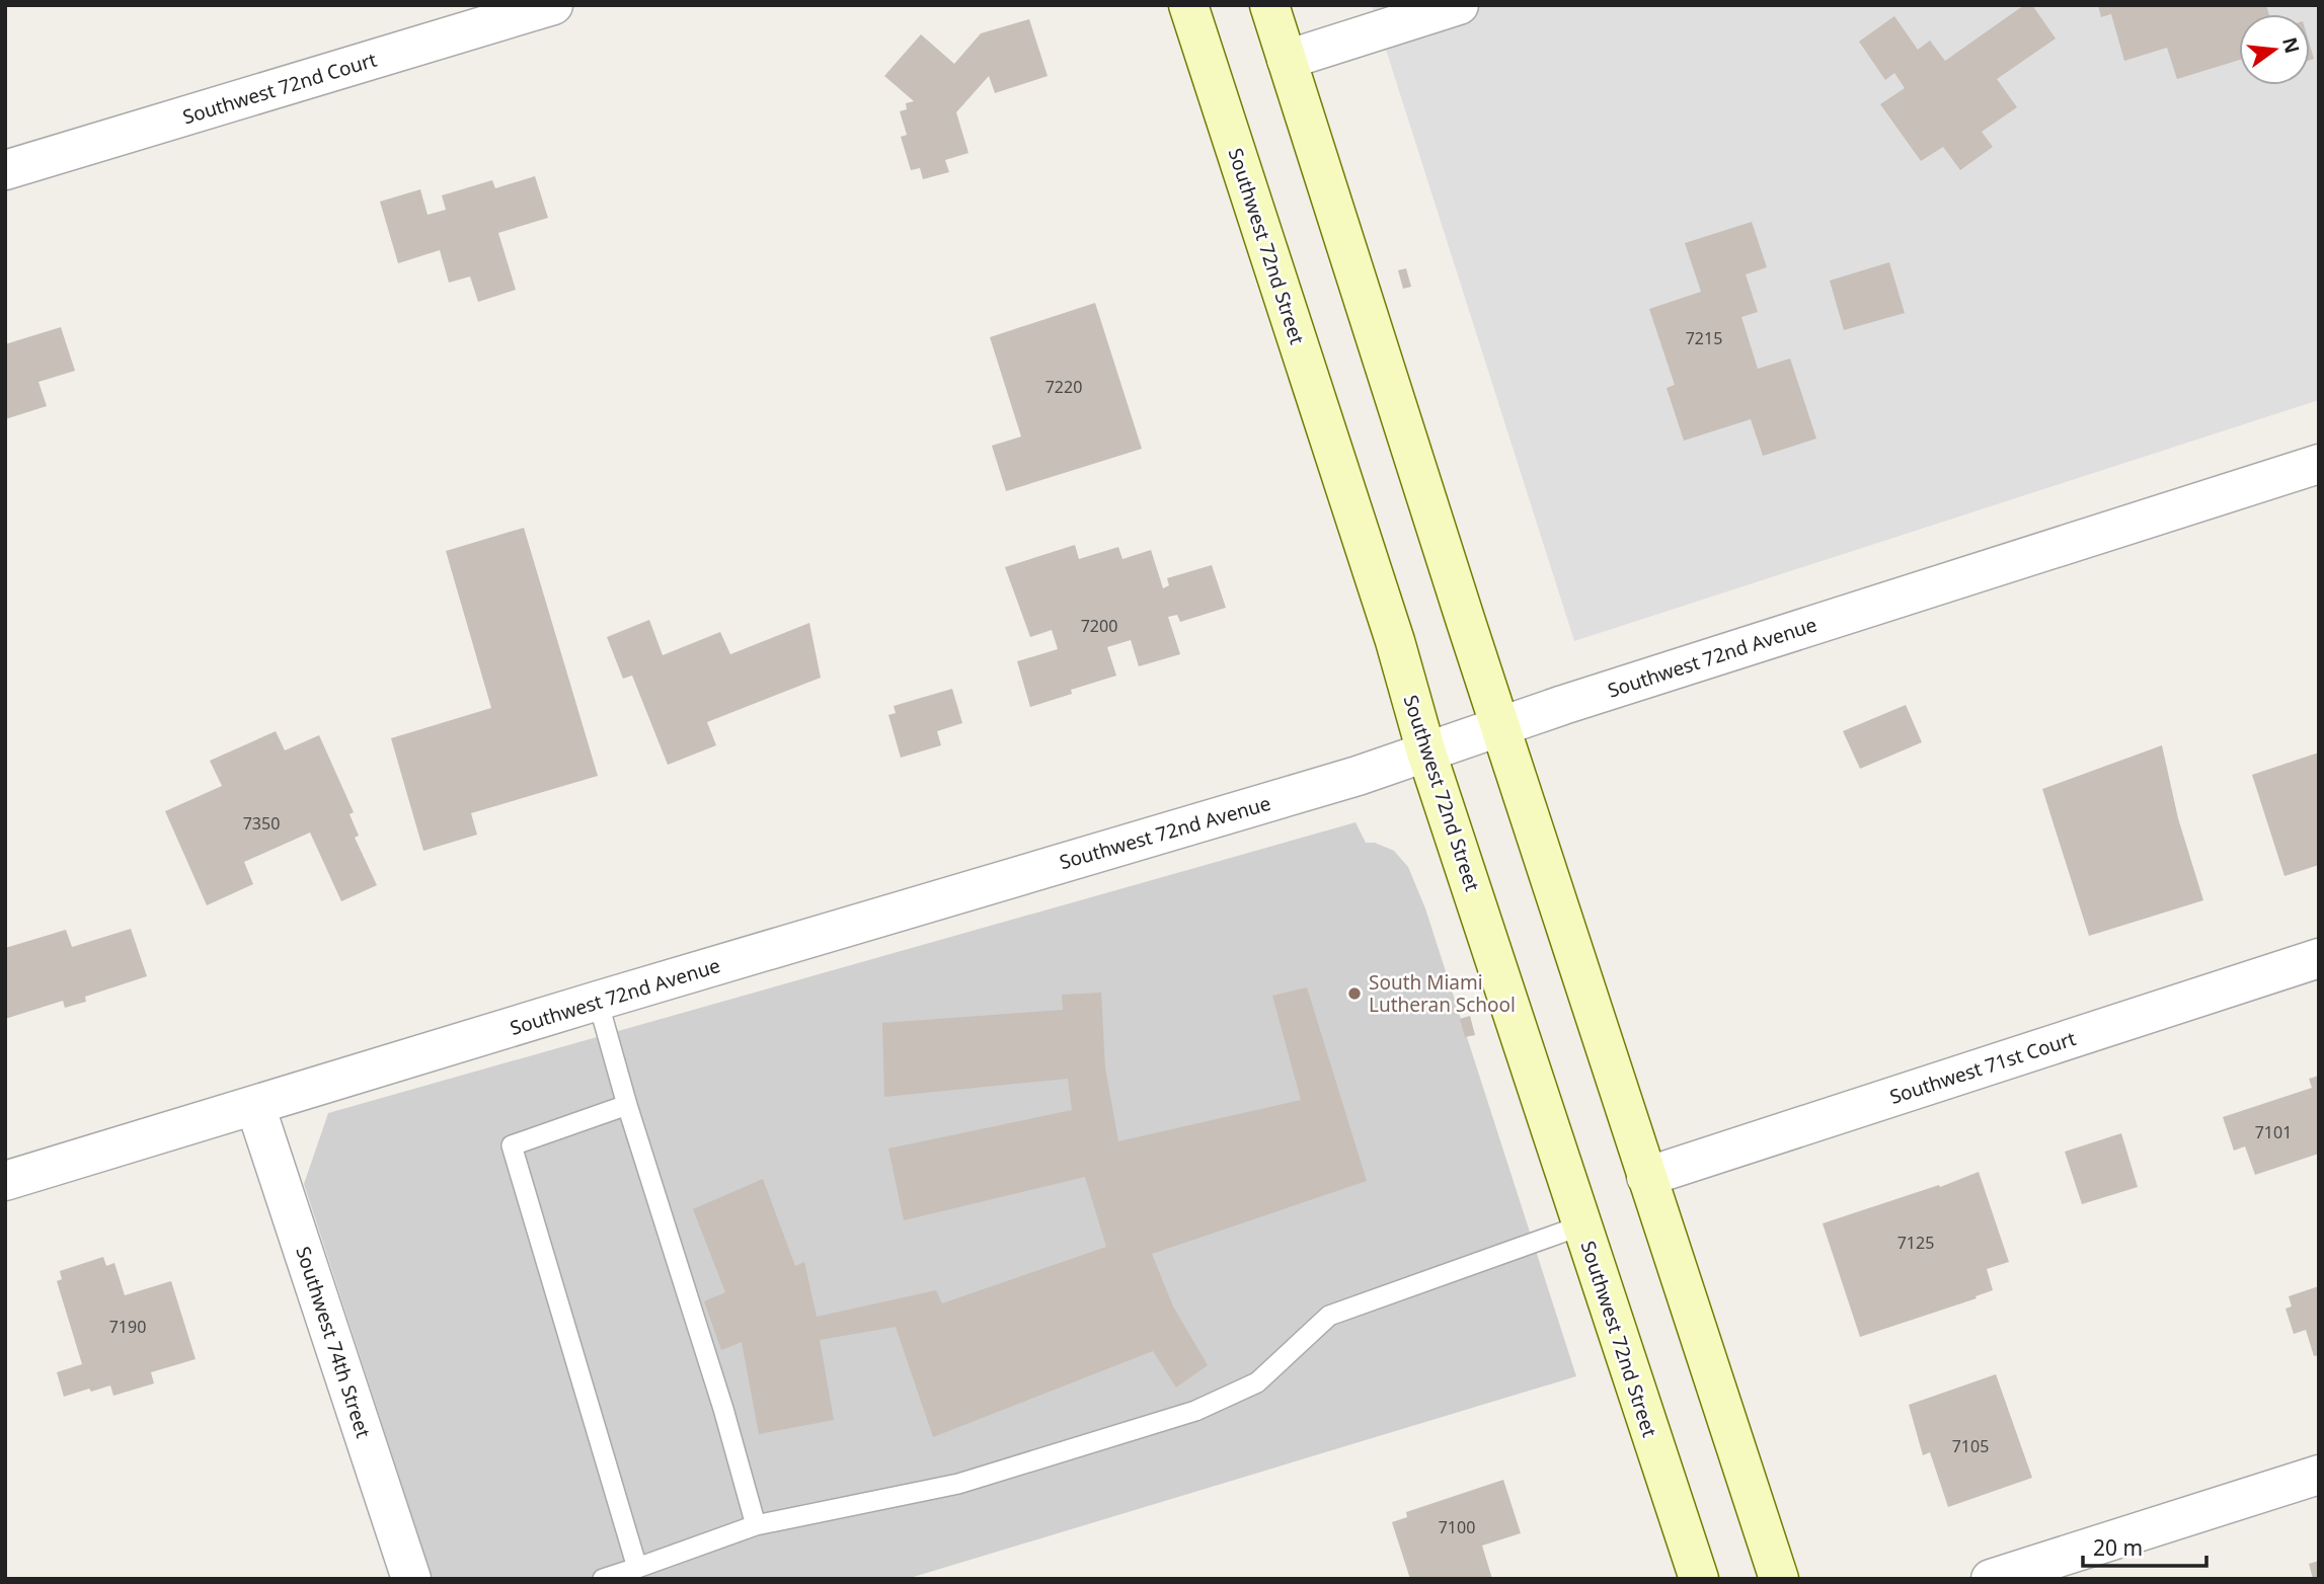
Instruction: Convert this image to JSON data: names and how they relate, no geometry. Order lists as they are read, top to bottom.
{
  "streets": {
    "main road": ["Southwest 72nd Street"],
    "street": [
      "Southwest 72nd Court",
      "Southwest 72nd Avenue",
      "Southwest 71st Court",
      "Southwest 74th Street"
    ]
  },
  "crossings": [
    ["Southwest 72nd Street", "Southwest 72nd Avenue"],
    ["Southwest 72nd Avenue", "Southwest 74th Street"]
  ],
  "places": ["South Miami Lutheran School"],
  "house_numbers": [
    "7215",
    "7220",
    "7200",
    "7350",
    "7101",
    "7125",
    "7190",
    "7105",
    "7100"
  ],
  "scale_bar": "20 m",
  "north": "right"
}
